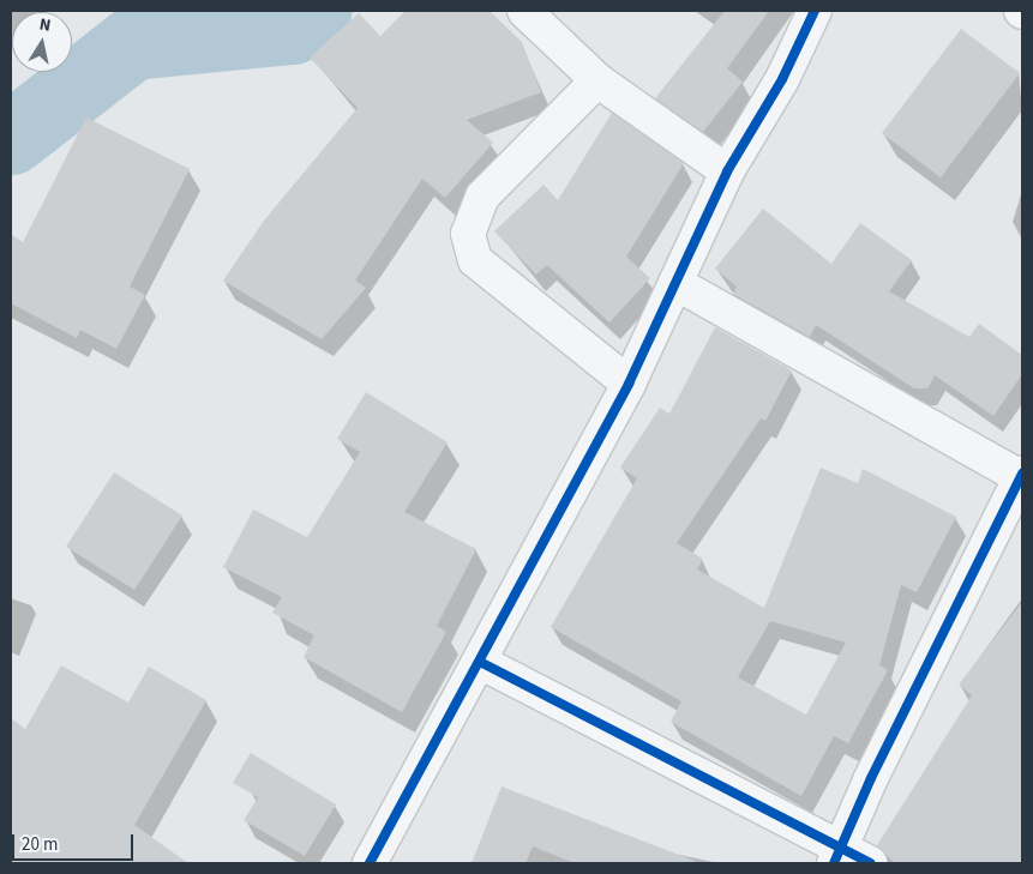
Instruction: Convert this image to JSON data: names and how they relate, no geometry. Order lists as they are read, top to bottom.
{
  "scale_bar": "20 m",
  "north": "top"
}
